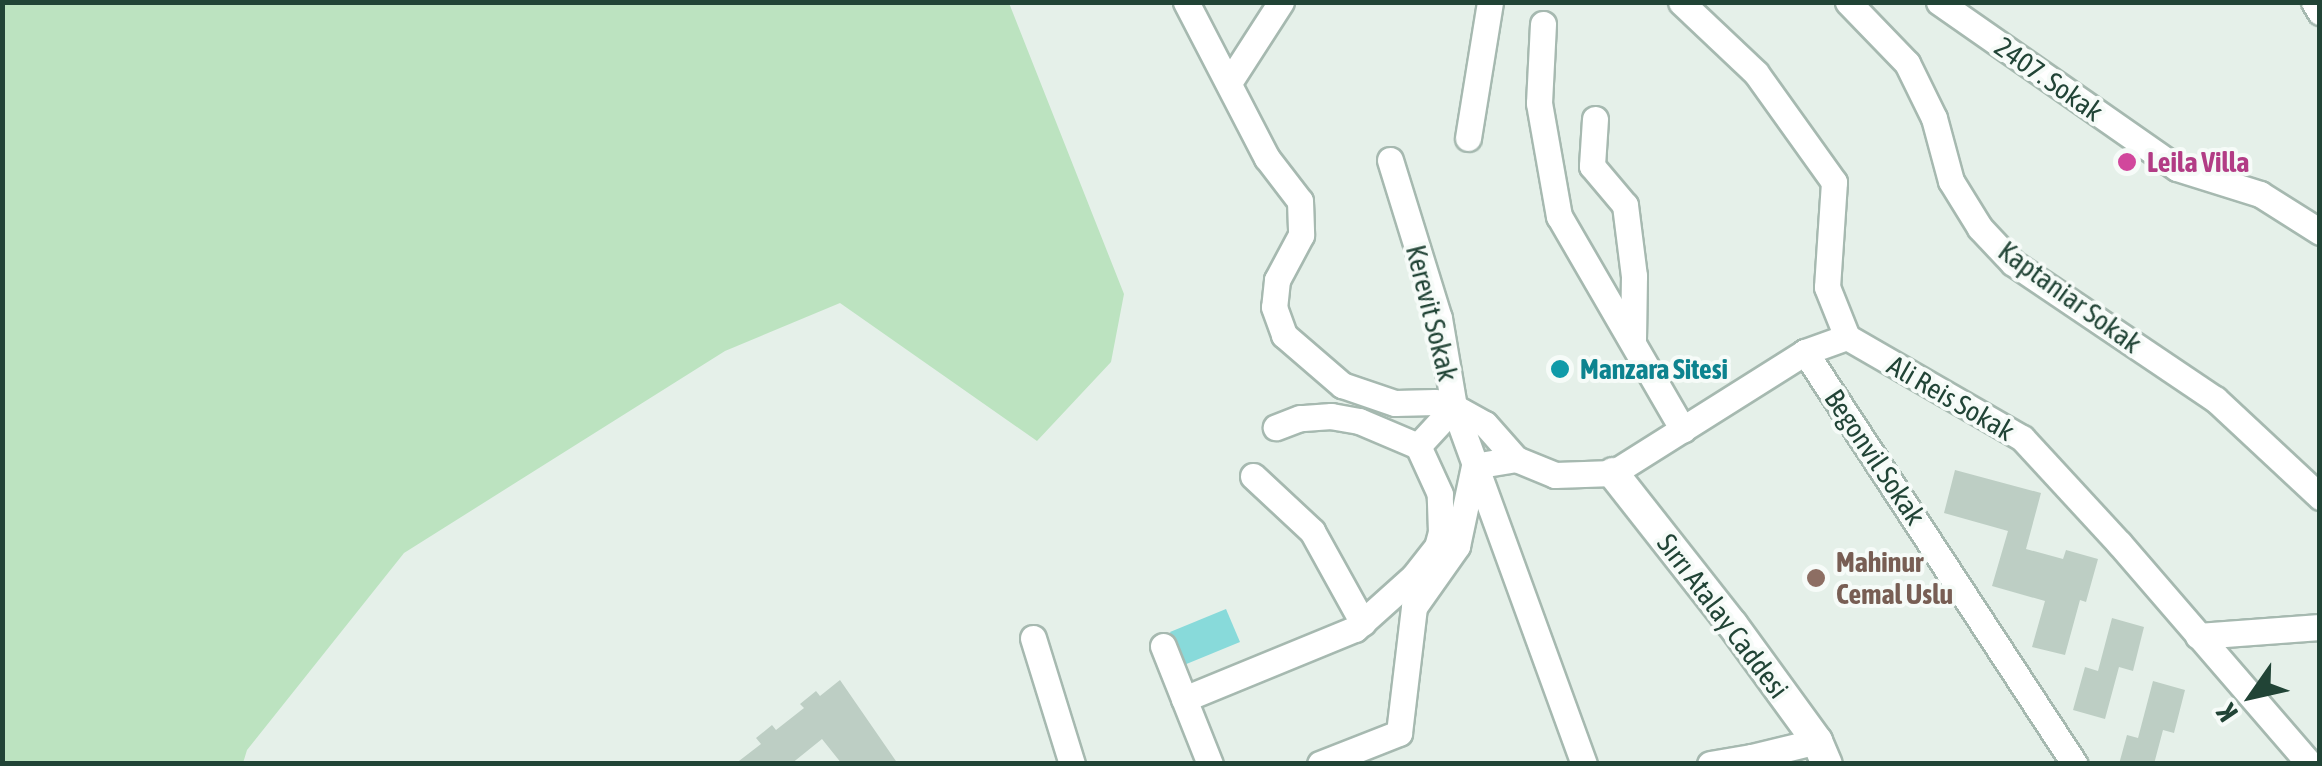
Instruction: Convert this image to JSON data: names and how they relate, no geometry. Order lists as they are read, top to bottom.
{
  "streets": {
    "street": [
      "2407. Sokak",
      "Kaptaniar Sokak",
      "Kerevit Sokak",
      "Ali Reis Sokak",
      "Begonvil Sokak",
      "Sırrı Atalay Caddesi"
    ]
  },
  "places": ["Leila Villa", "Manzara Sitesi", "Mahinur Cemal Uslu"],
  "north": "bottom left"
}
